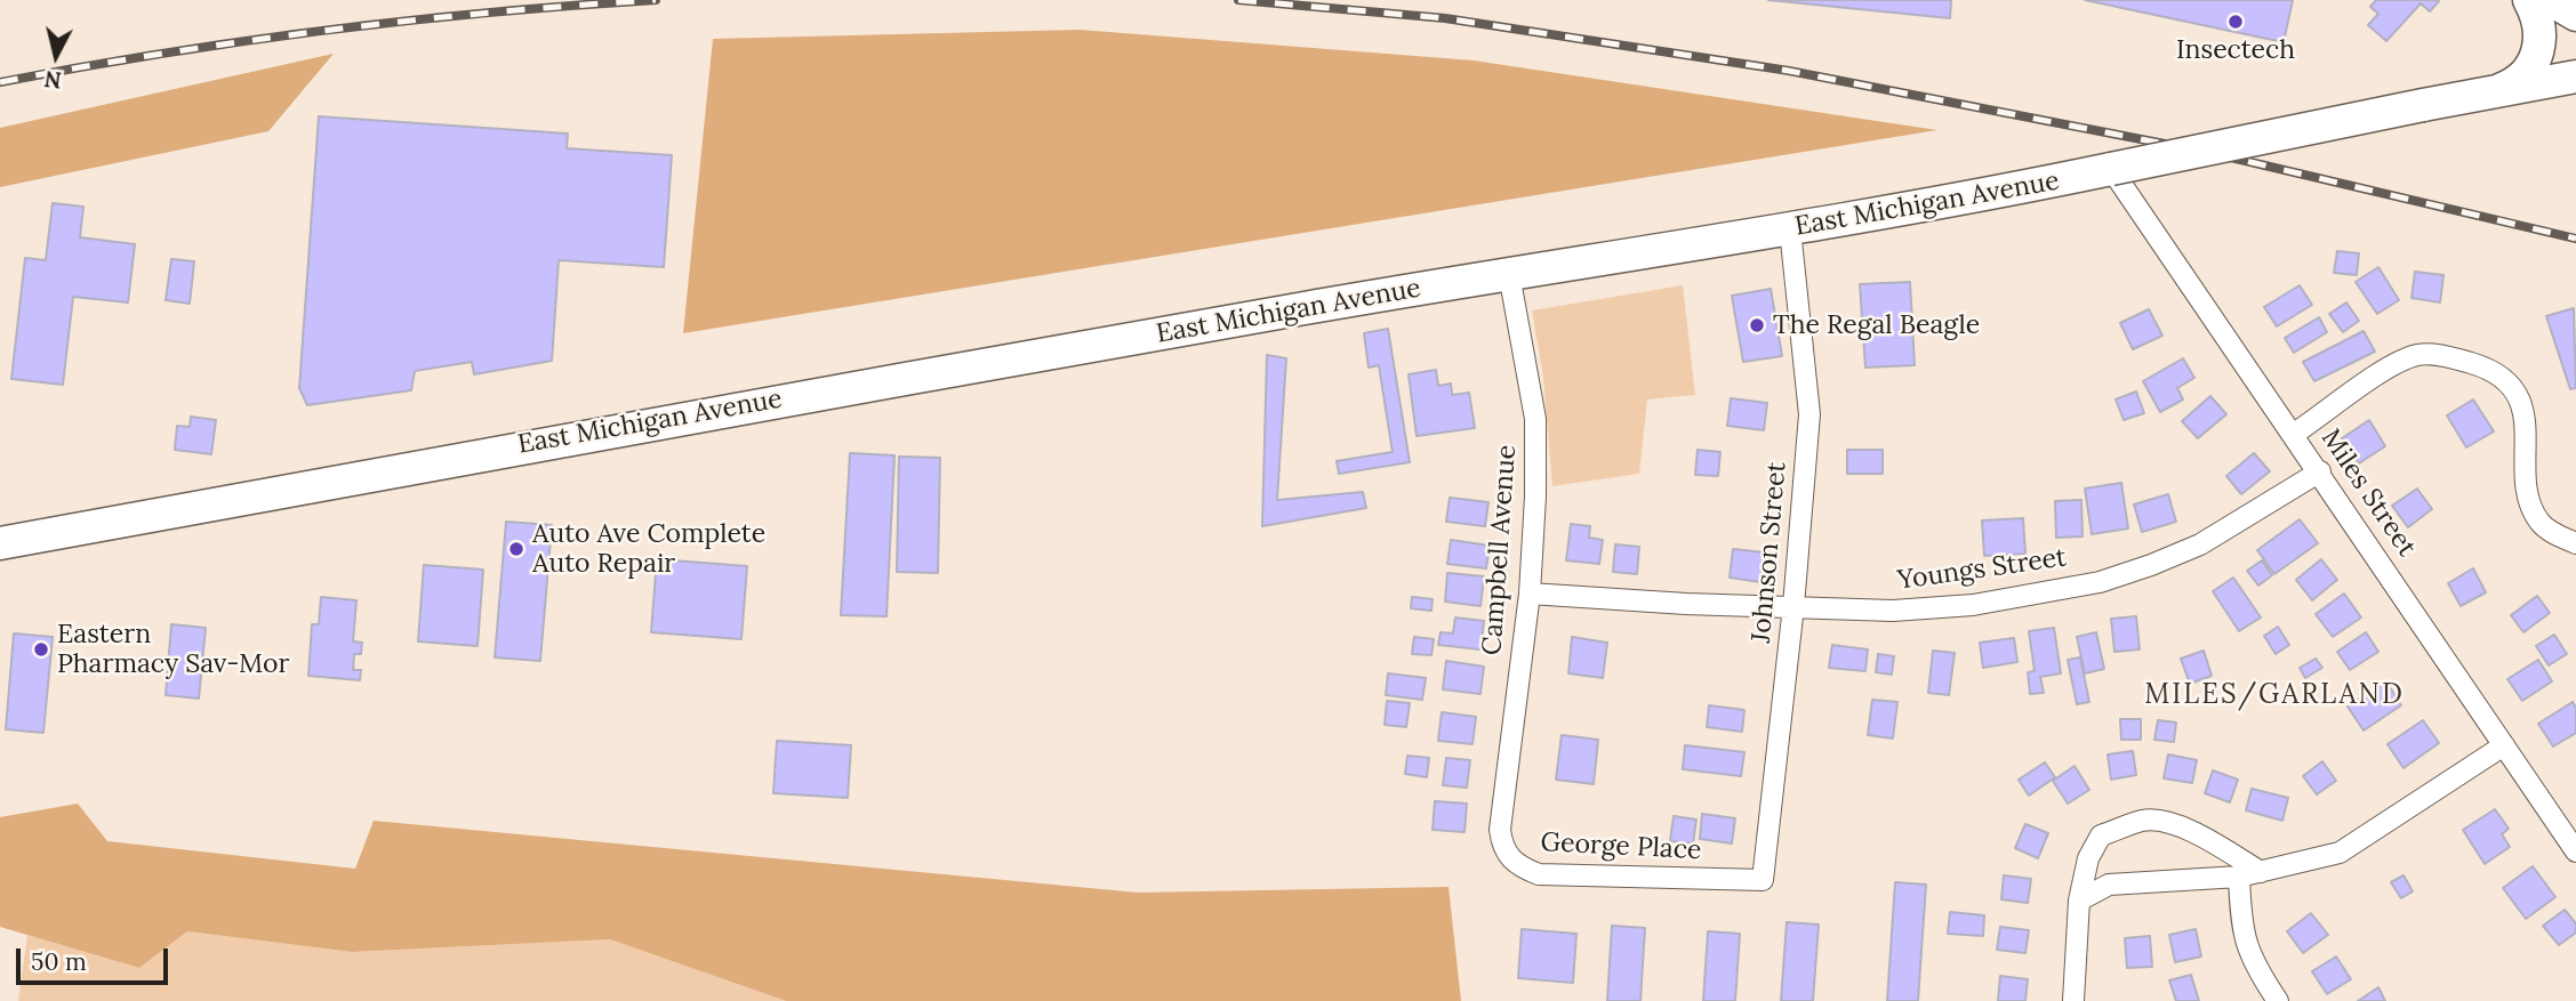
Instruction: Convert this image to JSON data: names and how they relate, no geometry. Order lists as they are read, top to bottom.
{
  "streets": {
    "main road": ["East Michigan Avenue"],
    "street": [
      "Miles Street",
      "Campbell Avenue",
      "Johnson Street",
      "Youngs Street",
      "George Place"
    ]
  },
  "crossings": [
    ["East Michigan Avenue", "Miles Street"],
    ["East Michigan Avenue", "Campbell Avenue"],
    ["East Michigan Avenue", "Johnson Street"],
    ["Miles Street", "Youngs Street"],
    ["Campbell Avenue", "Youngs Street"],
    ["Campbell Avenue", "George Place"],
    ["Johnson Street", "Youngs Street"],
    ["Johnson Street", "George Place"]
  ],
  "districts": ["MILES/GARLAND"],
  "places": [
    "Insectech",
    "The Regal Beagle",
    "Auto Ave Complete Auto Repair",
    "Eastern Pharmacy Sav-Mor"
  ],
  "scale_bar": "50 m",
  "north": "bottom"
}
